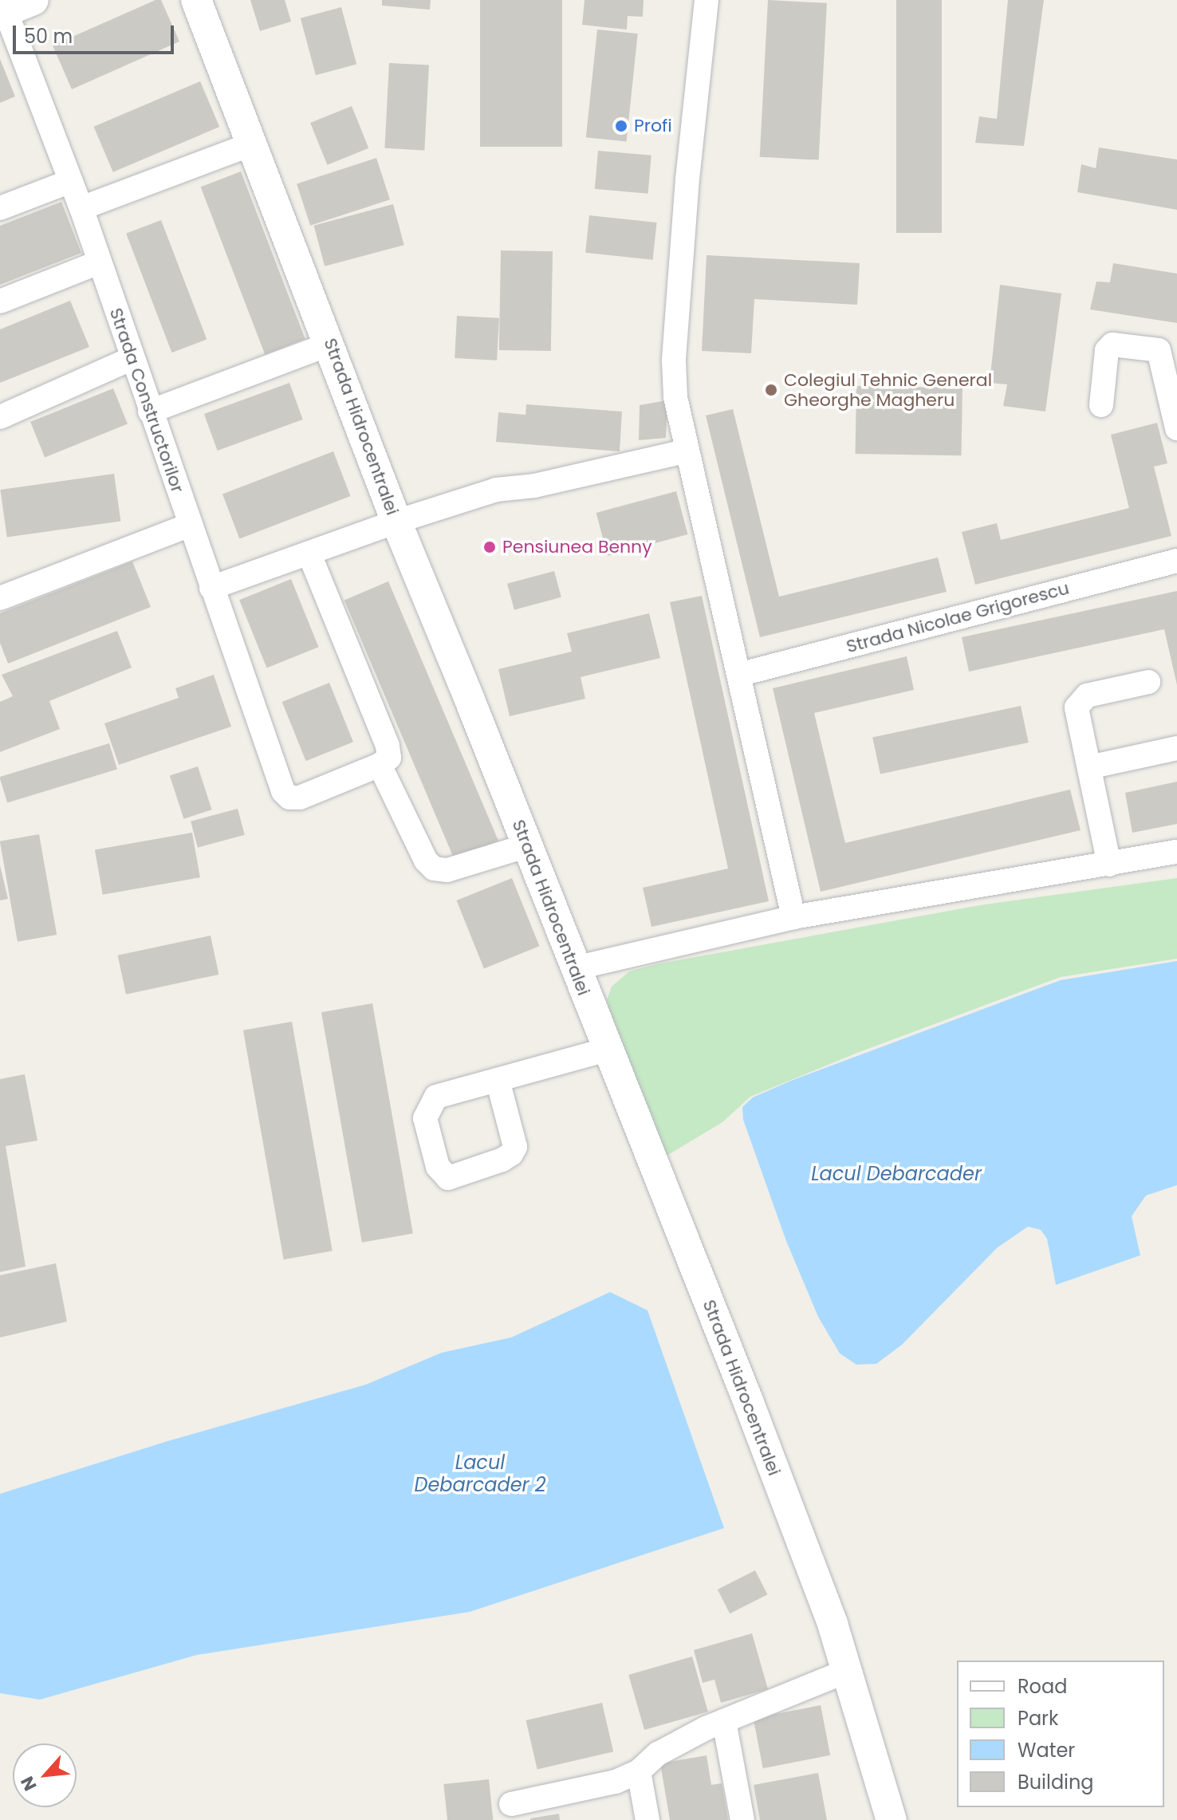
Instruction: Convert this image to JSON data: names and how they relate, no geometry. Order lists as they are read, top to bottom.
{
  "streets": {
    "street": ["Strada Constructorilor", "Strada Hidrocentralei", "Strada Nicolae Grigorescu"]
  },
  "water": ["Lacul Debarcader", "Lacul Debarcader 2"],
  "places": ["Profi", "Colegiul Tehnic General Gheorghe Magheru", "Pensiunea Benny"],
  "legend": [
    "Road",
    "Park",
    "Water",
    "Building"
  ],
  "scale_bar": "50 m",
  "north": "bottom left"
}
